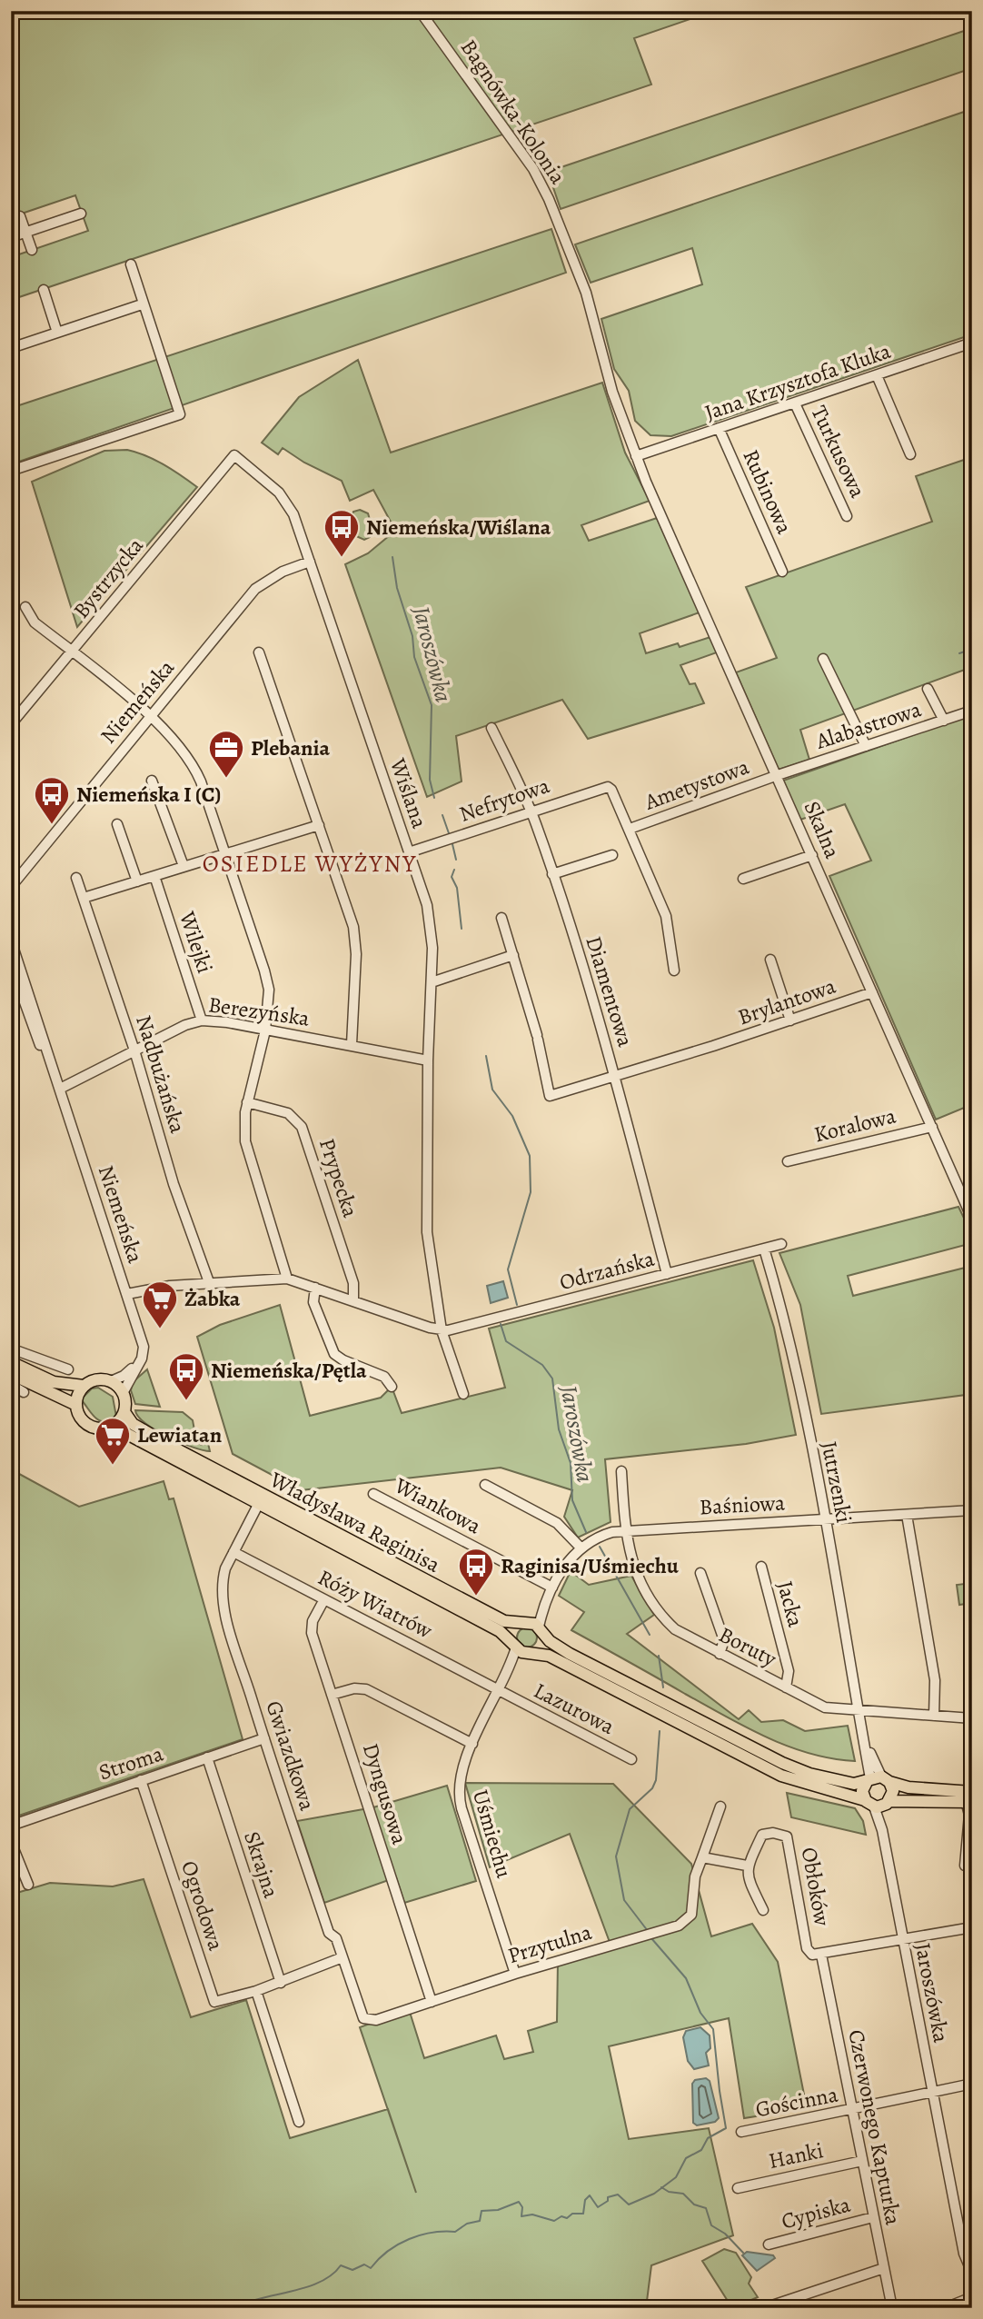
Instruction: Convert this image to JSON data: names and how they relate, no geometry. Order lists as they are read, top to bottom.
{
  "streets": {
    "main road": ["Władysława Raginisa"],
    "street": [
      "Bagnówka-Kolonia",
      "Jana Krzysztofa Kluka",
      "Turkusowa",
      "Rubinowa",
      "Bystrzycka",
      "Niemeńska",
      "Alabastrowa",
      "Ametystowa",
      "Wiślana",
      "Nefrytowa",
      "Skalna",
      "Wilejki",
      "Diamentowa",
      "Brylantowa",
      "Berezyńska",
      "Nadbużańska",
      "Koralowa",
      "Prypecka",
      "Odrzańska",
      "Jutrzenki",
      "Baśniowa",
      "Wiankowa",
      "Róży Wiatrów",
      "Jacka",
      "Boruty",
      "Lazurowa",
      "Gwiazdkowa",
      "Stroma",
      "Dyngusowa",
      "Uśmiechu",
      "Skrajna",
      "Obłoków",
      "Ogrodowa",
      "Przytulna",
      "Jaroszówka",
      "Gościnna",
      "Czerwonego Kapturka",
      "Hanki",
      "Cypiska"
    ]
  },
  "crossings": [
    ["Bagnówka-Kolonia", "Jana Krzysztofa Kluka"],
    ["Bagnówka-Kolonia", "Skalna"],
    ["Jana Krzysztofa Kluka", "Turkusowa"],
    ["Jana Krzysztofa Kluka", "Rubinowa"],
    ["Jana Krzysztofa Kluka", "Skalna"],
    ["Bystrzycka", "Wiślana"],
    ["Niemeńska", "Wiślana"],
    ["Niemeńska", "Berezyńska"],
    ["Alabastrowa", "Ametystowa"],
    ["Alabastrowa", "Skalna"],
    ["Ametystowa", "Nefrytowa"],
    ["Ametystowa", "Skalna"],
    ["Wiślana", "Nefrytowa"],
    ["Wiślana", "Berezyńska"],
    ["Wiślana", "Odrzańska"],
    ["Nefrytowa", "Diamentowa"],
    ["Skalna", "Brylantowa"],
    ["Skalna", "Koralowa"],
    ["Wilejki", "Berezyńska"],
    ["Diamentowa", "Brylantowa"],
    ["Diamentowa", "Odrzańska"],
    ["Berezyńska", "Nadbużańska"],
    ["Odrzańska", "Jutrzenki"],
    ["Jutrzenki", "Baśniowa"],
    ["Jutrzenki", "Boruty"],
    ["Baśniowa", "Wiankowa"],
    ["Baśniowa", "Władysława Raginisa"],
    ["Baśniowa", "Boruty"],
    ["Władysława Raginisa", "Gwiazdkowa"],
    ["Władysława Raginisa", "Uśmiechu"],
    ["Władysława Raginisa", "Jaroszówka"],
    ["Róży Wiatrów", "Lazurowa"],
    ["Róży Wiatrów", "Gwiazdkowa"],
    ["Róży Wiatrów", "Dyngusowa"],
    ["Róży Wiatrów", "Uśmiechu"],
    ["Jacka", "Boruty"],
    ["Lazurowa", "Uśmiechu"],
    ["Gwiazdkowa", "Stroma"],
    ["Gwiazdkowa", "Ogrodowa"],
    ["Gwiazdkowa", "Przytulna"],
    ["Stroma", "Skrajna"],
    ["Stroma", "Ogrodowa"],
    ["Dyngusowa", "Przytulna"],
    ["Uśmiechu", "Przytulna"],
    ["Skrajna", "Ogrodowa"],
    ["Obłoków", "Czerwonego Kapturka"],
    ["Jaroszówka", "Gościnna"],
    ["Gościnna", "Czerwonego Kapturka"],
    ["Czerwonego Kapturka", "Hanki"],
    ["Czerwonego Kapturka", "Cypiska"]
  ],
  "districts": ["OSIEDLE WYŻYNY"],
  "water": ["Jaroszówka"],
  "places": {
    "bus stop": [
      "Niemeńska/Wiślana",
      "Niemeńska I (C)",
      "Niemeńska/Pętla",
      "Raginisa/Uśmiechu"
    ],
    "office": ["Plebania"],
    "supermarket": ["Żabka", "Lewiatan"]
  }
}
